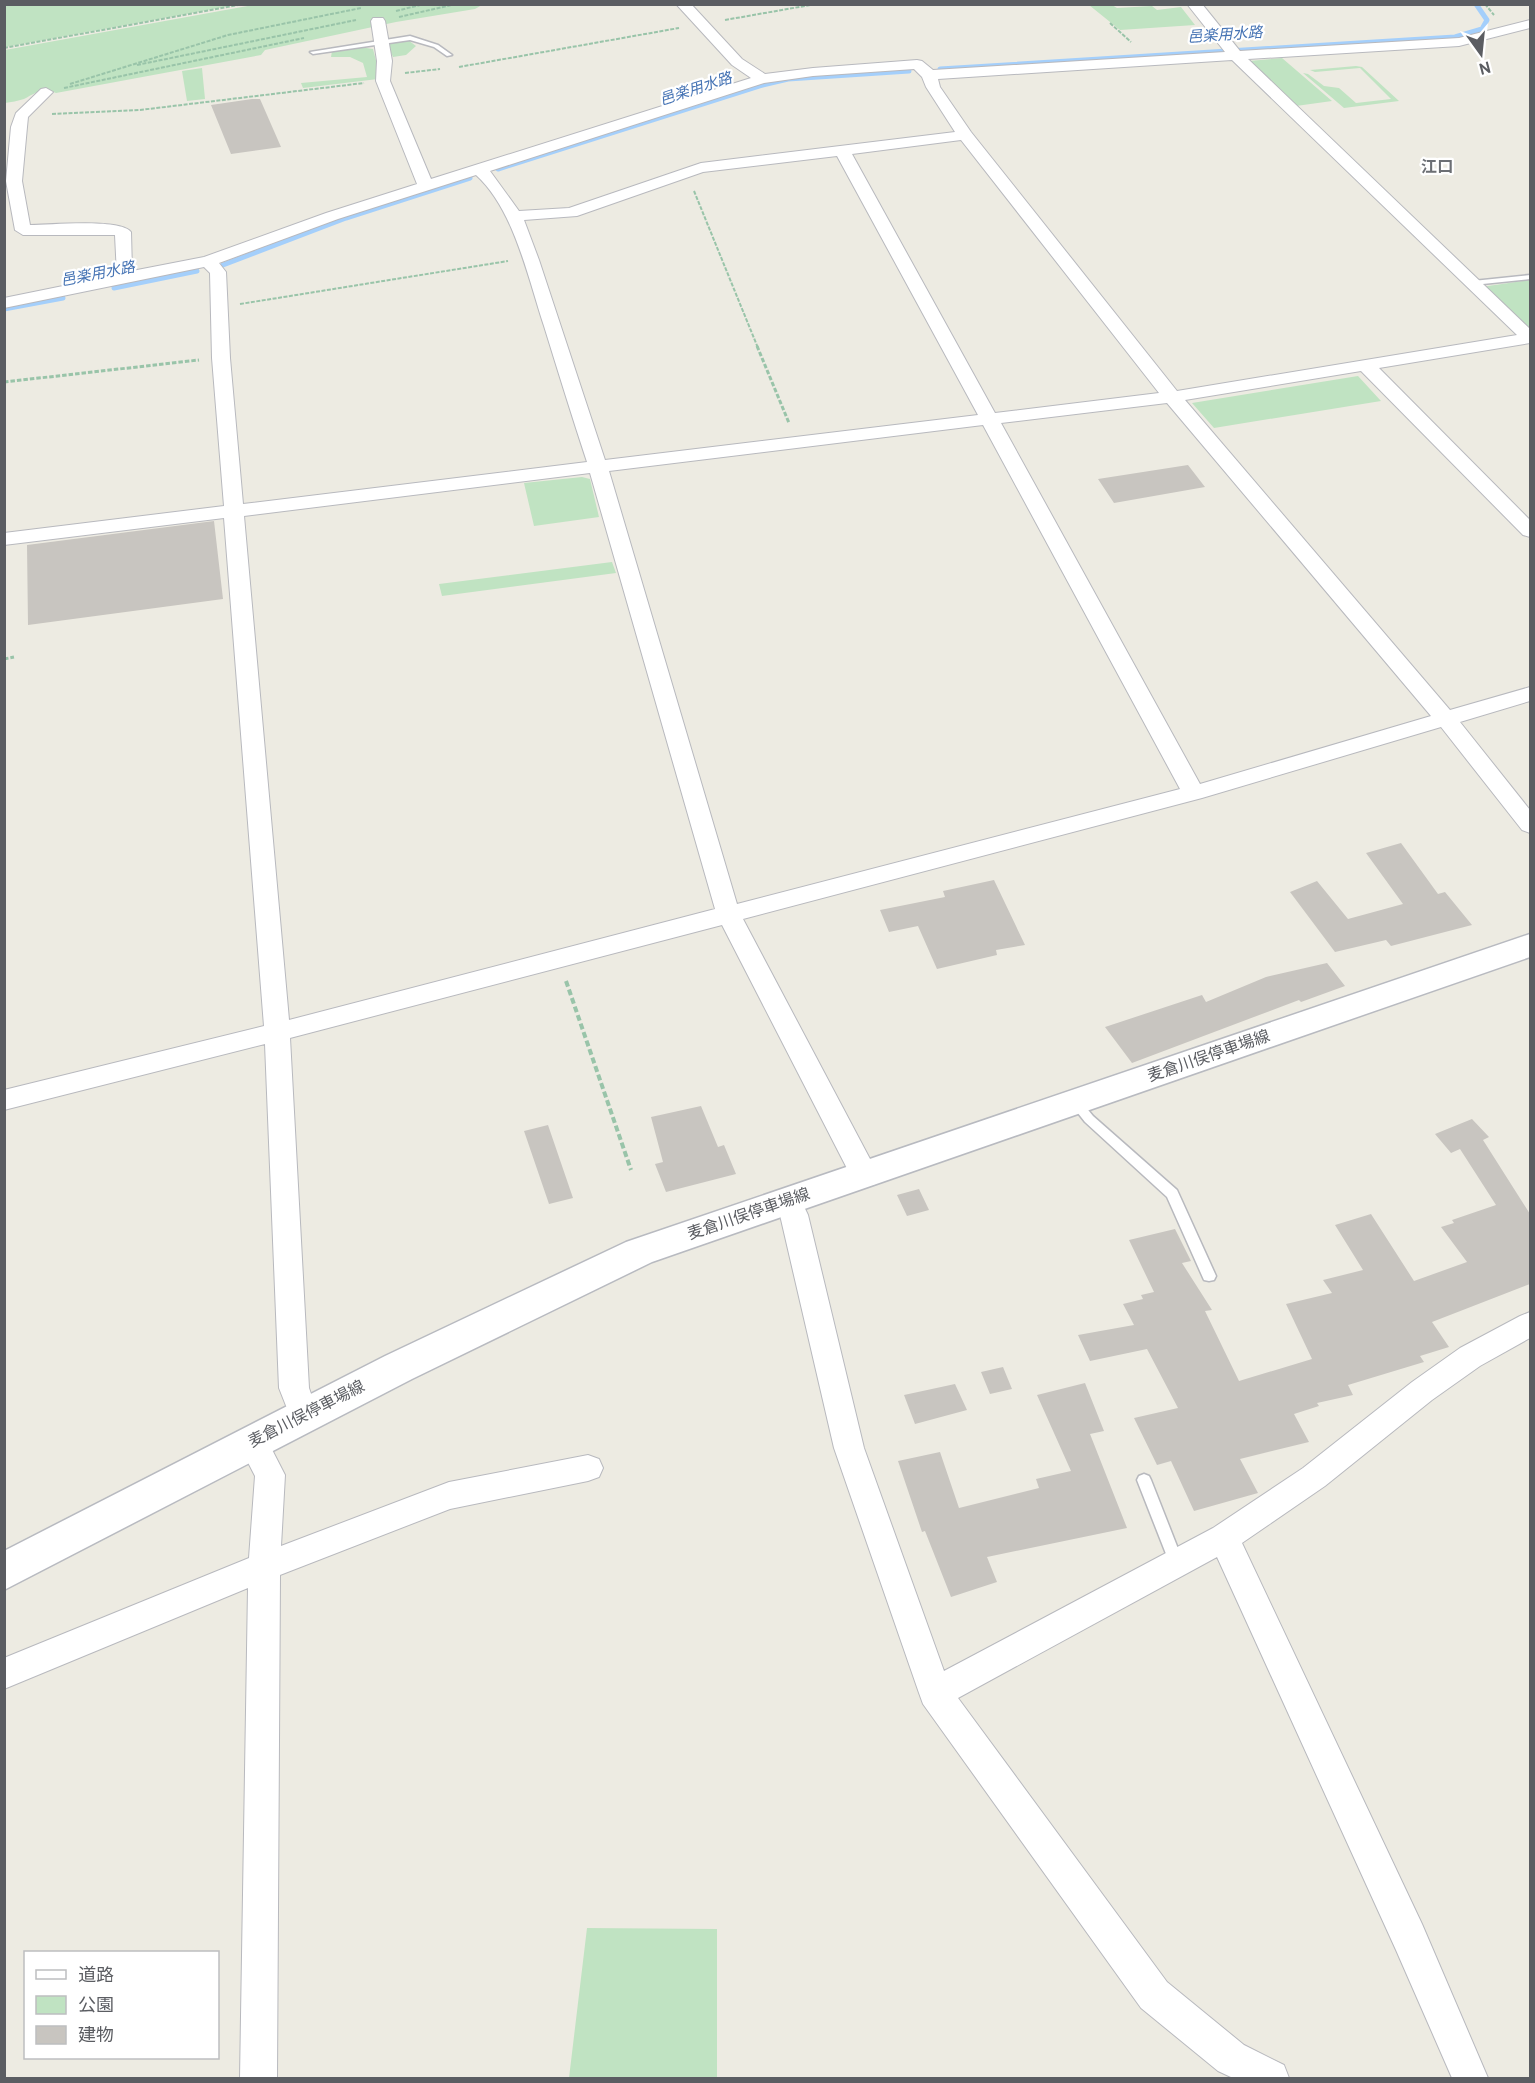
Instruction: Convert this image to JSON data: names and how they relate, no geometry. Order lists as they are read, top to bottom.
{
  "streets": {
    "main road": ["麦倉川俣停車場線"]
  },
  "districts": ["江口"],
  "water": ["邑楽用水路"],
  "legend": ["道路", "公園", "建物"],
  "north": "bottom"
}
